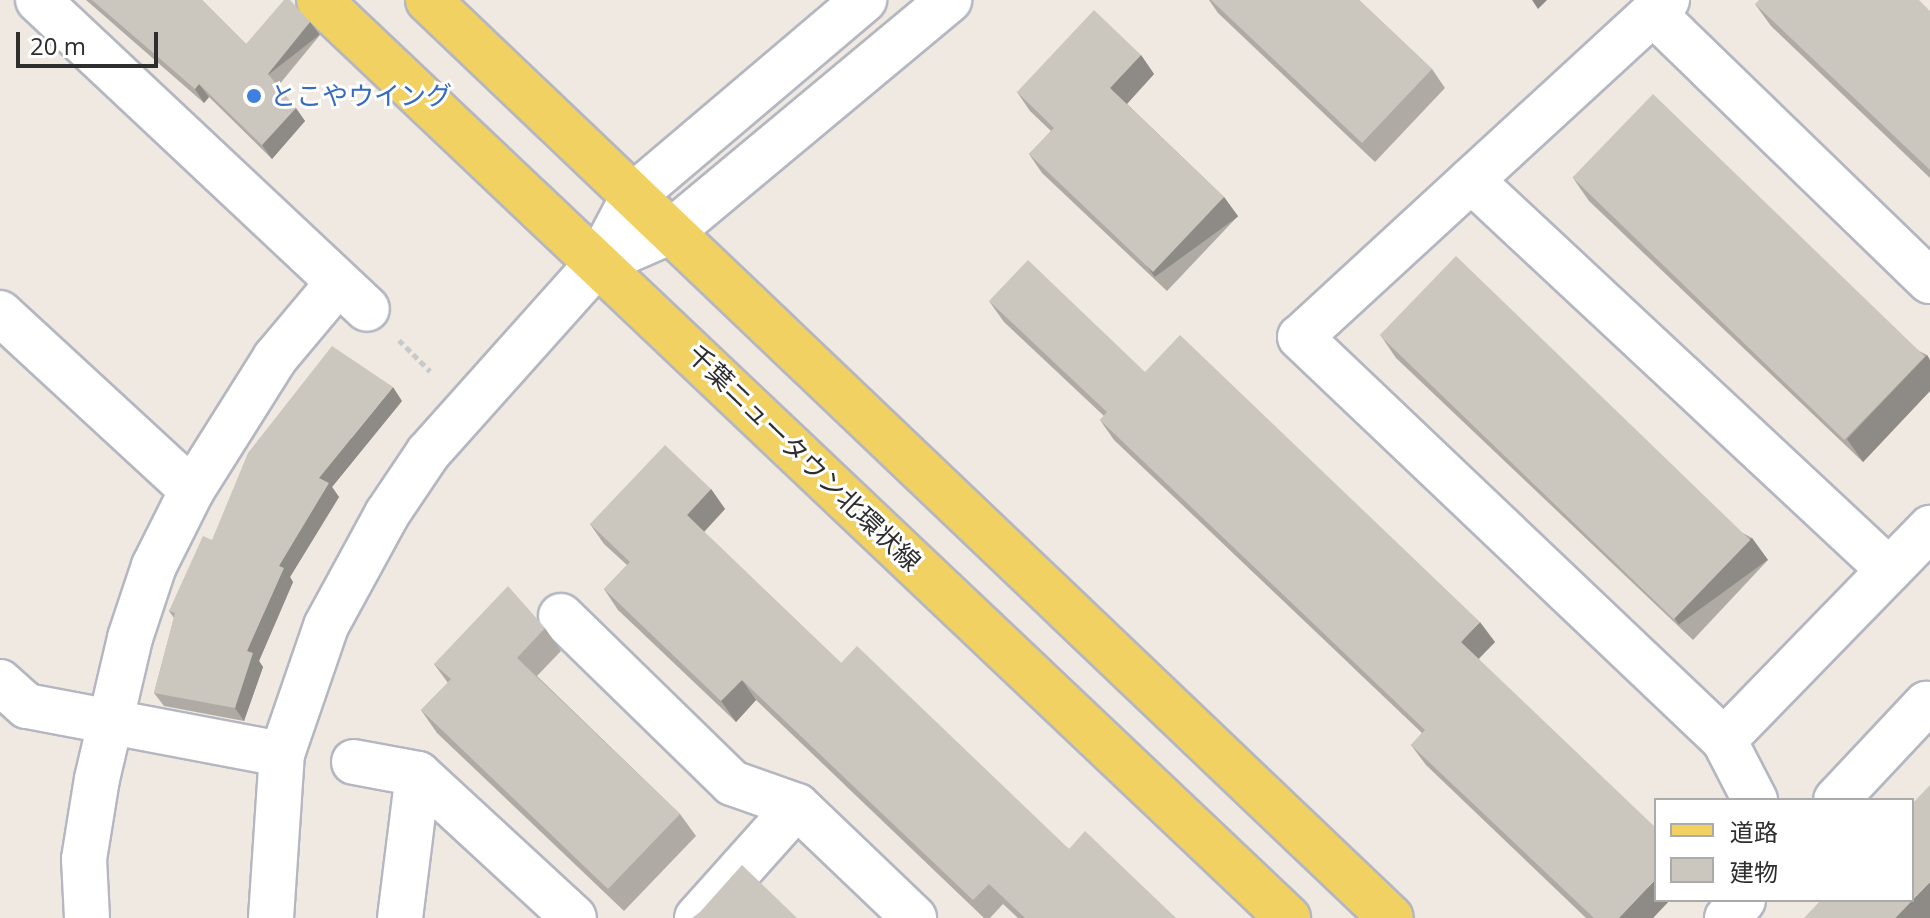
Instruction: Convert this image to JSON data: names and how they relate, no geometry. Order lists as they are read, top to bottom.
{
  "streets": {
    "main road": ["千葉ニュータウン北環状線"]
  },
  "places": ["とこやウイング"],
  "legend": ["道路", "建物"],
  "scale_bar": "20 m"
}
